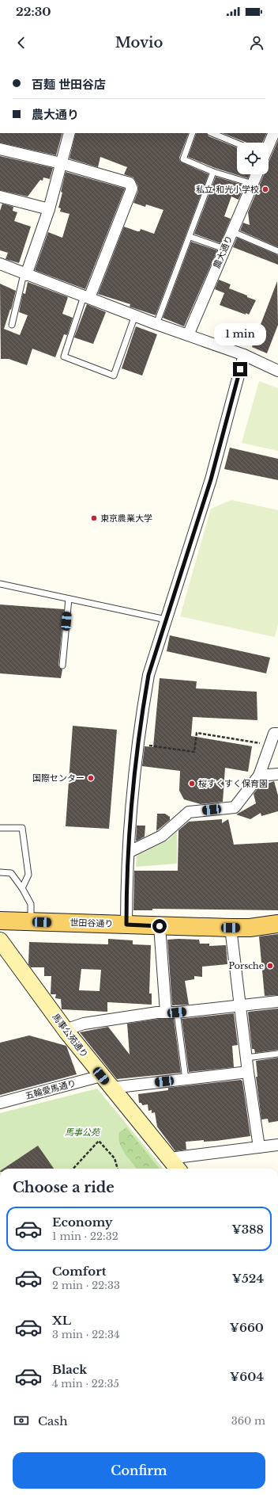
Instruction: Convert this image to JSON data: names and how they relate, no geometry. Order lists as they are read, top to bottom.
{
  "streets": {
    "main road": ["世田谷通り"],
    "street": ["農大通り", "馬事公苑通り", "五輪愛馬通り"]
  },
  "crossings": [
    ["馬事公苑通り", "五輪愛馬通り"]
  ],
  "parks": ["馬事公苑"],
  "places": [
    "私立 和光小学校",
    "東京農業大学",
    "国際センター",
    "桜すくすく保育園",
    "Porsche"
  ],
  "page": {
    "status": "22:30",
    "header": "Movio",
    "banner": ["百麺 世田谷店", "農大通り"],
    "bubble": "1 min",
    "heading": "Choose a ride",
    "list": [
      {
        "name": "Economy",
        "note": "1 min · 22:32",
        "value": "¥388"
      },
      {
        "name": "Comfort",
        "note": "2 min · 22:33",
        "value": "¥524"
      },
      {
        "name": "XL",
        "note": "3 min · 22:34",
        "value": "¥660"
      },
      {
        "name": "Black",
        "note": "4 min · 22:35",
        "value": "¥604"
      }
    ],
    "pay": ["Cash", "360 m"],
    "buttons": "Confirm"
  }
}
